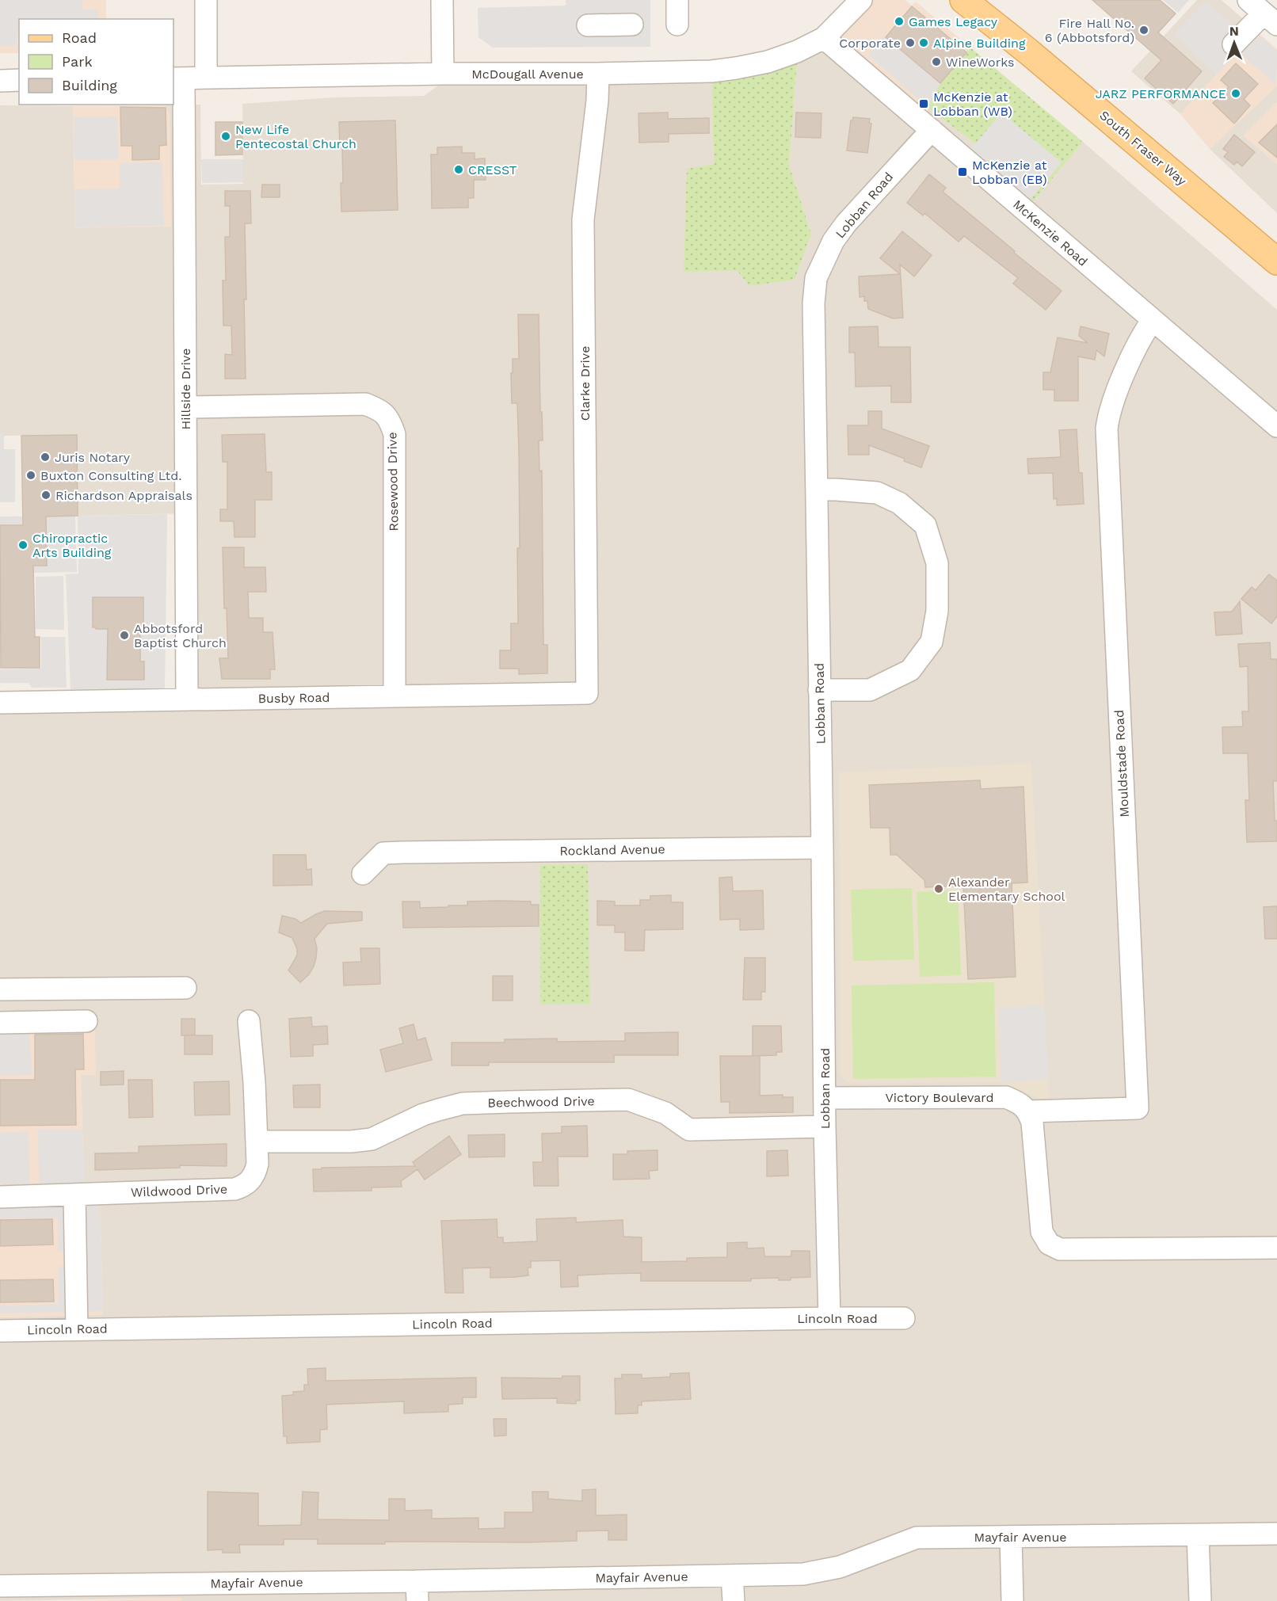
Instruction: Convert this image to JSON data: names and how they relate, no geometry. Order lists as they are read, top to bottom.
{
  "streets": {
    "main road": ["South Fraser Way"],
    "street": [
      "McDougall Avenue",
      "Lobban Road",
      "McKenzie Road",
      "Clarke Drive",
      "Hillside Drive",
      "Rosewood Drive",
      "Busby Road",
      "Mouldstade Road",
      "Rockland Avenue",
      "Victory Boulevard",
      "Beechwood Drive",
      "Wildwood Drive",
      "Lincoln Road",
      "Mayfair Avenue"
    ]
  },
  "crossings": [
    ["McDougall Avenue", "McKenzie Road"],
    ["McDougall Avenue", "Clarke Drive"],
    ["McDougall Avenue", "Hillside Drive"],
    ["Lobban Road", "McKenzie Road"],
    ["Lobban Road", "Rockland Avenue"],
    ["Lobban Road", "Victory Boulevard"],
    ["Lobban Road", "Beechwood Drive"],
    ["Lobban Road", "Lincoln Road"],
    ["McKenzie Road", "Mouldstade Road"],
    ["Clarke Drive", "Busby Road"],
    ["Hillside Drive", "Rosewood Drive"],
    ["Hillside Drive", "Busby Road"],
    ["Rosewood Drive", "Busby Road"],
    ["Mouldstade Road", "Victory Boulevard"],
    ["Beechwood Drive", "Wildwood Drive"]
  ],
  "places": {
    "other": [
      "Games Legacy",
      "Fire Hall No. 6 (Abbotsford)",
      "Corporate",
      "Alpine Building",
      "WineWorks",
      "JARZ PERFORMANCE",
      "New Life Pentecostal Church",
      "CRESST",
      "Juris Notary",
      "Buxton Consulting Ltd.",
      "Richardson Appraisals",
      "Chiropractic Arts Building",
      "Abbotsford Baptist Church",
      "Alexander Elementary School"
    ],
    "transit": ["McKenzie at Lobban (WB)", "McKenzie at Lobban (EB)"]
  },
  "legend": ["Road", "Park", "Building"],
  "north": "top"
}
